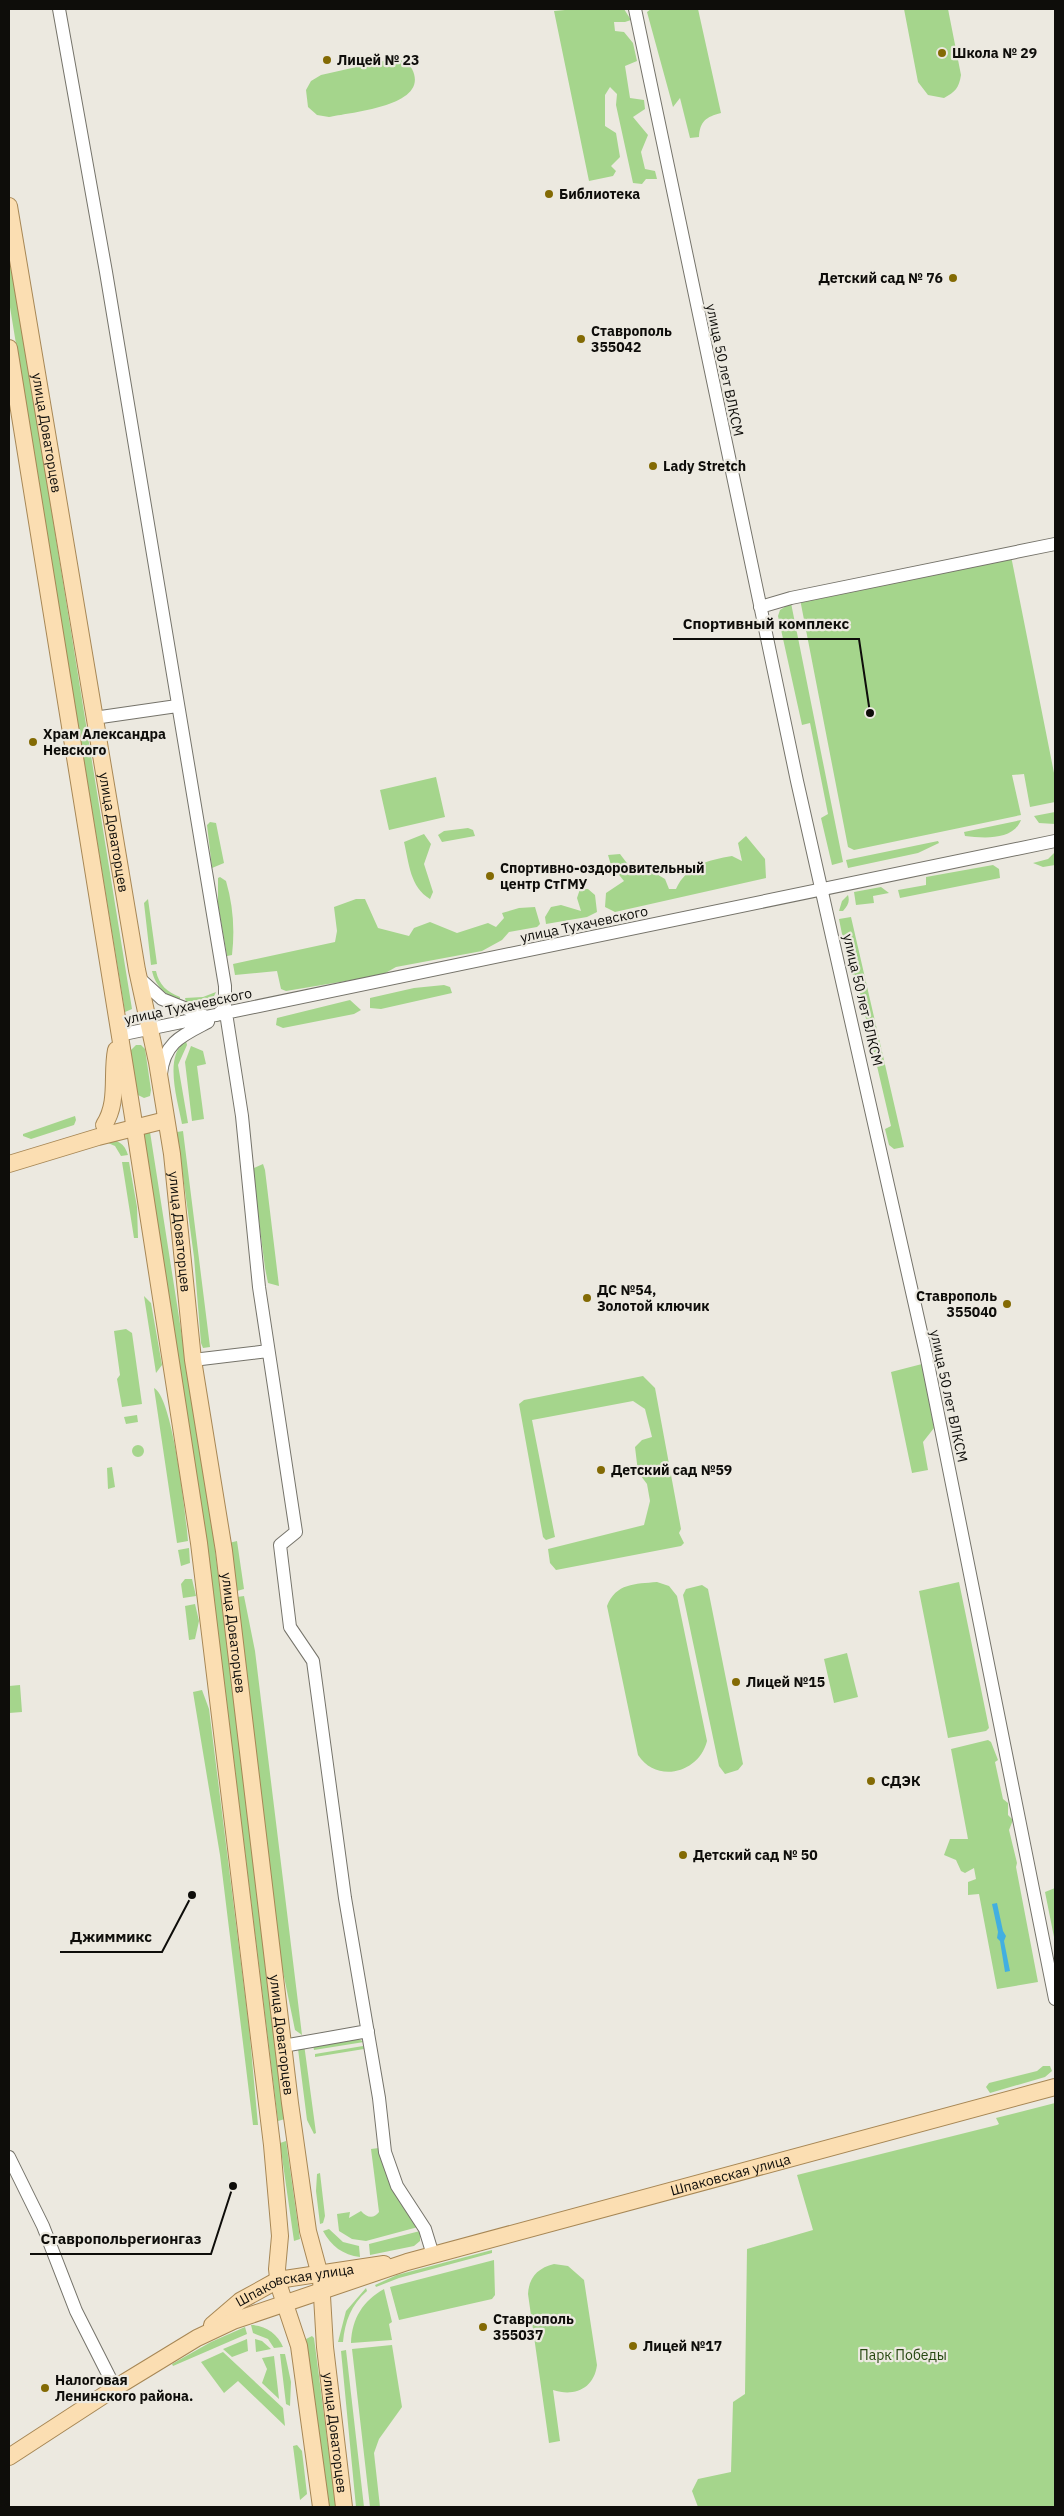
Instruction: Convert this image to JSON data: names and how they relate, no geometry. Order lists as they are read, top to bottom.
{
  "streets": {
    "main road": ["улица Доваторцев", "Шпаковская улица"],
    "street": ["улица 50 лет ВЛКСМ", "улица Тухачевского"]
  },
  "crossings": [
    ["улица 50 лет ВЛКСМ", "улица Тухачевского"],
    ["улица Доваторцев", "улица Тухачевского"],
    ["улица Доваторцев", "Шпаковская улица"]
  ],
  "parks": ["Парк Победы"],
  "places": [
    "Школа № 29",
    "Лицей № 23",
    "Библиотека",
    "Детский сад № 76",
    "Ставрополь 355042",
    "Lady Stretch",
    "Спортивный комплекс",
    "Храм Александра Невского",
    "Спортивно-оздоровительный центр СтГМУ",
    "ДС №54, Золотой ключик",
    "Ставрополь 355040",
    "Детский сад №59",
    "Лицей №15",
    "СДЭК",
    "Детский сад № 50",
    "Джиммикс",
    "Ставропольрегионгаз",
    "Ставрополь 355037",
    "Лицей №17",
    "Налоговая Ленинского района."
  ]
}
